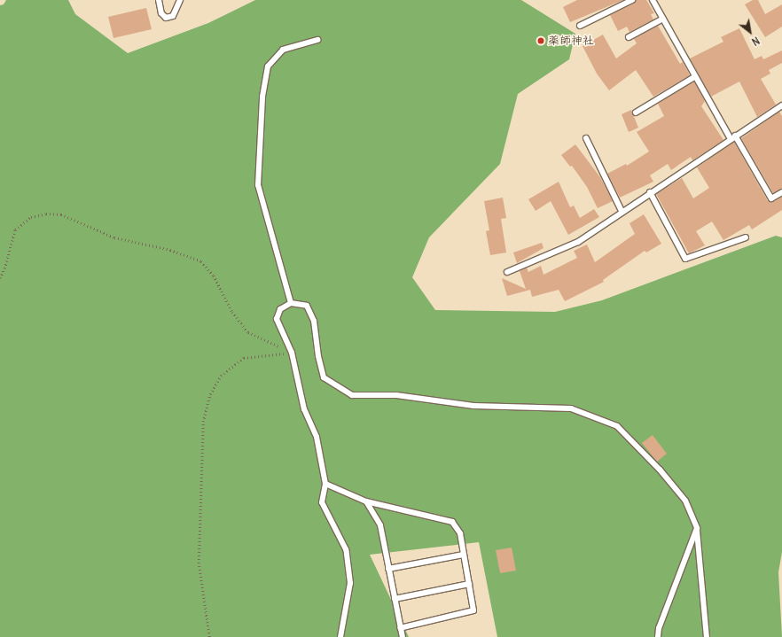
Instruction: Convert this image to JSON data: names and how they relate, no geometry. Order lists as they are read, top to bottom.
{
  "places": ["薬師神社"],
  "north": "bottom right"
}
